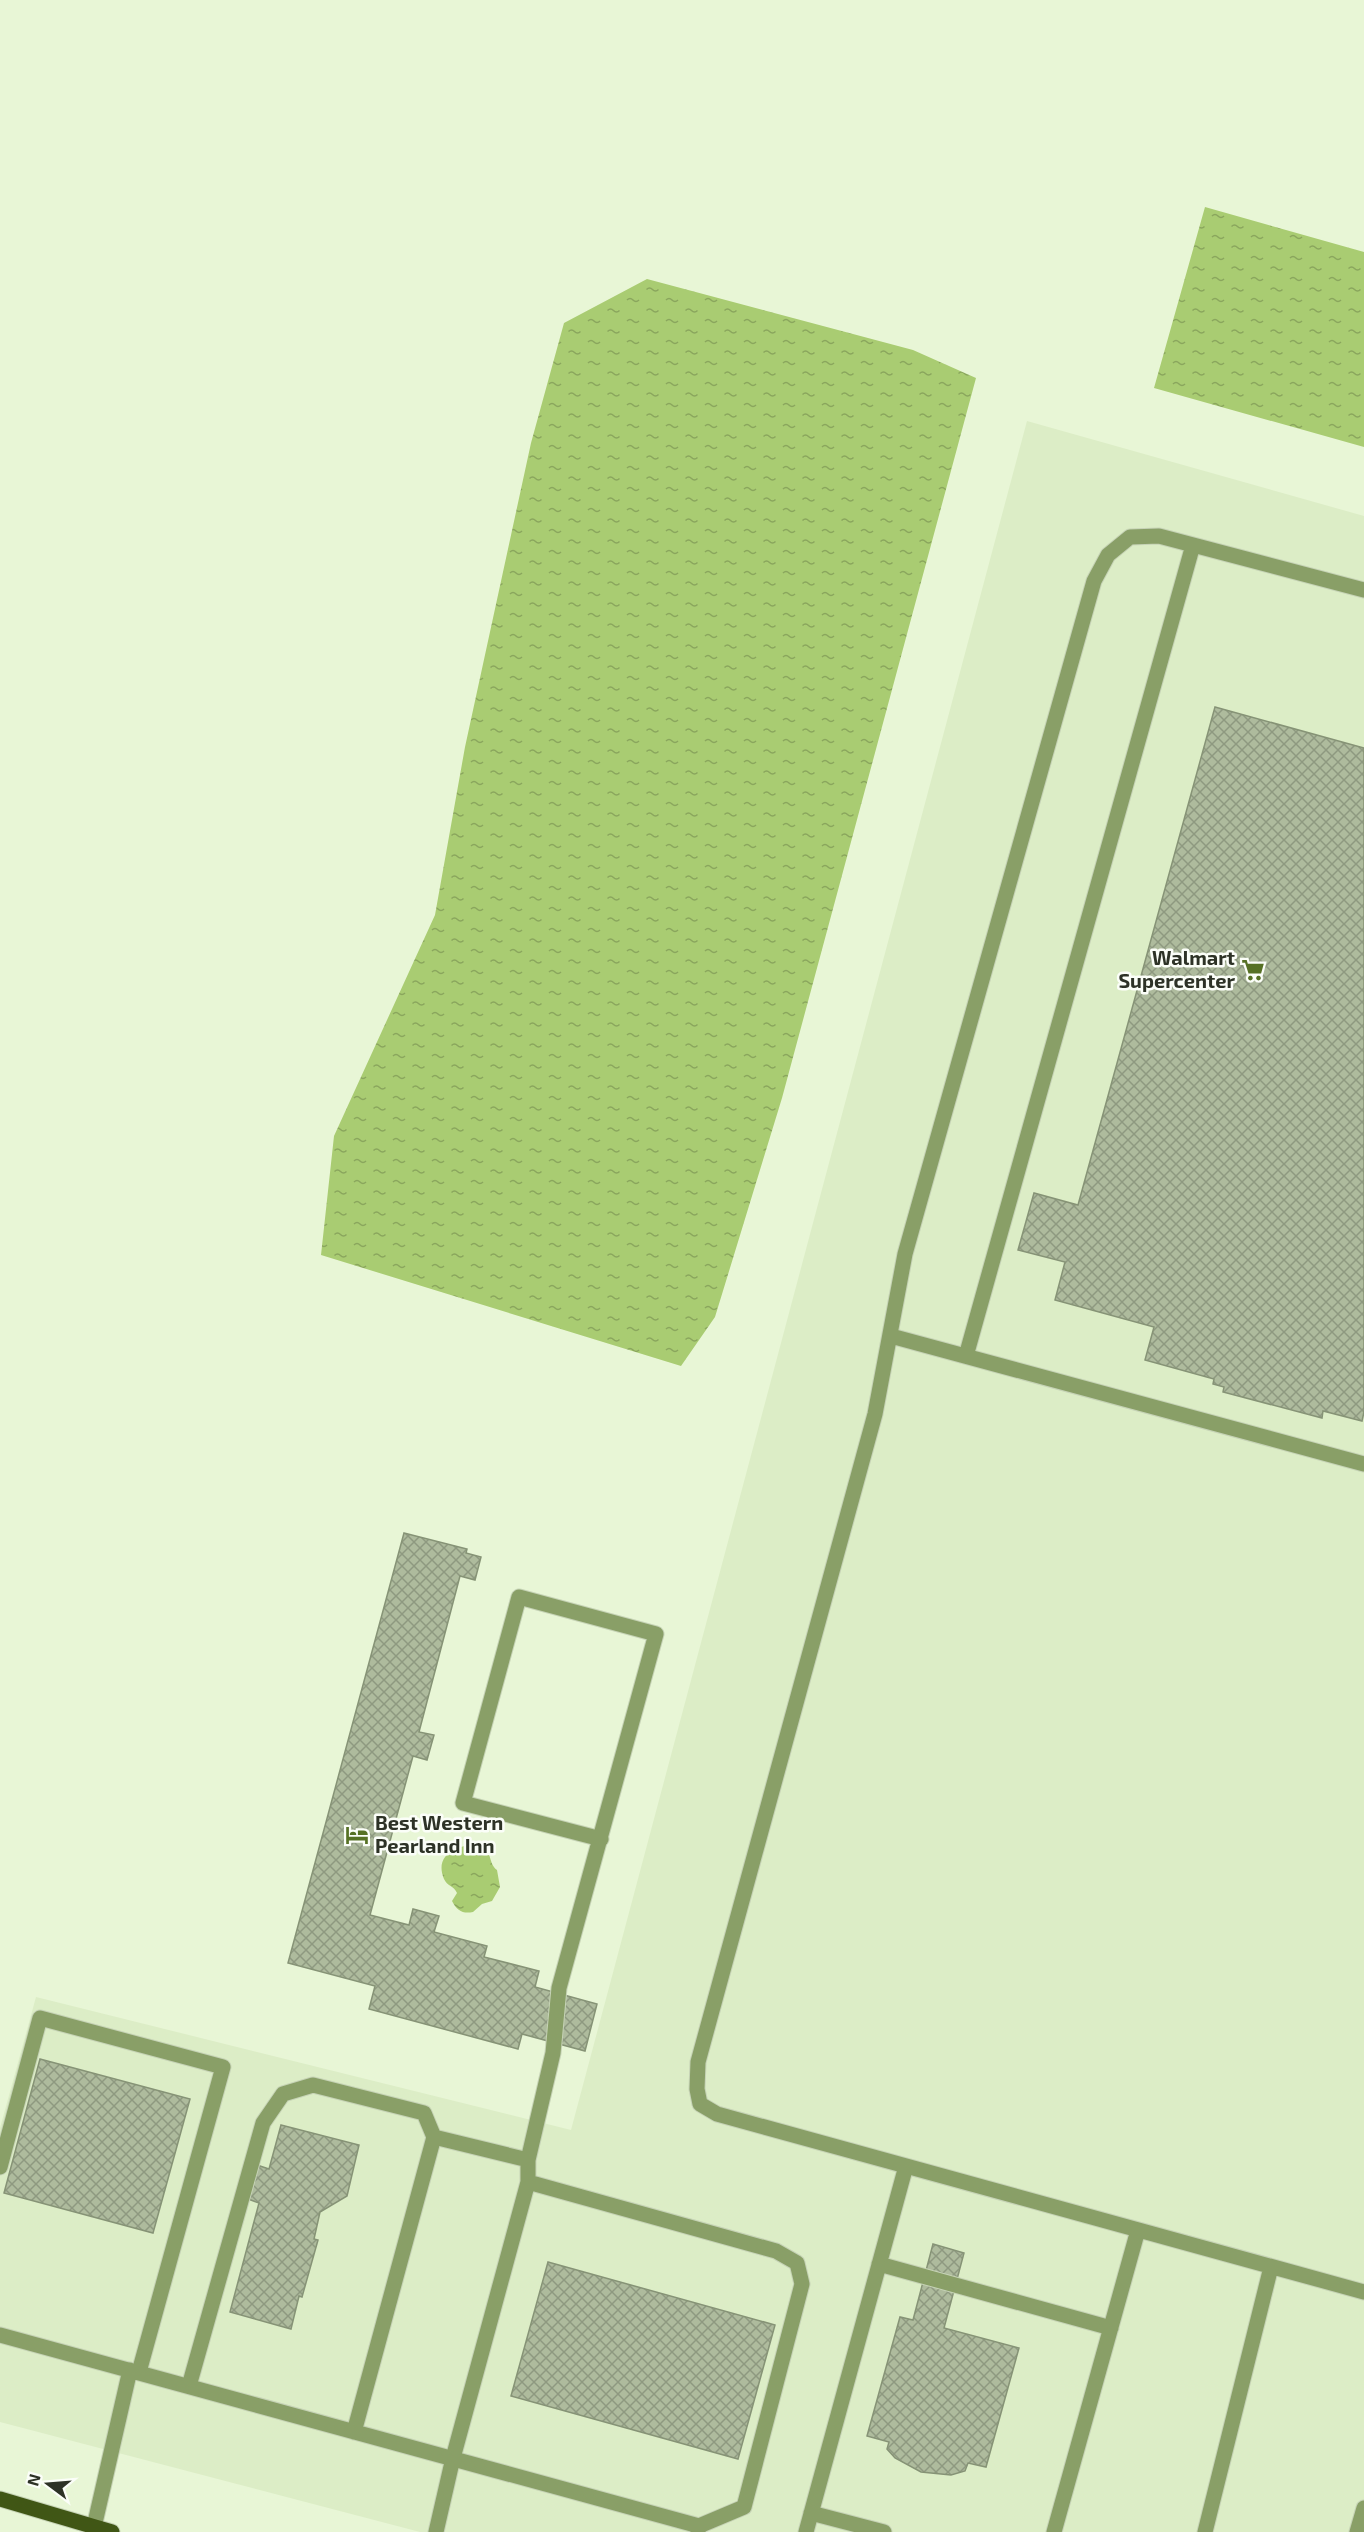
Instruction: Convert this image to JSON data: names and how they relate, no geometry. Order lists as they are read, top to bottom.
{
  "places": {
    "supermarket": ["Walmart Supercenter"],
    "hotel": ["Best Western Pearland Inn"]
  },
  "north": "left"
}
